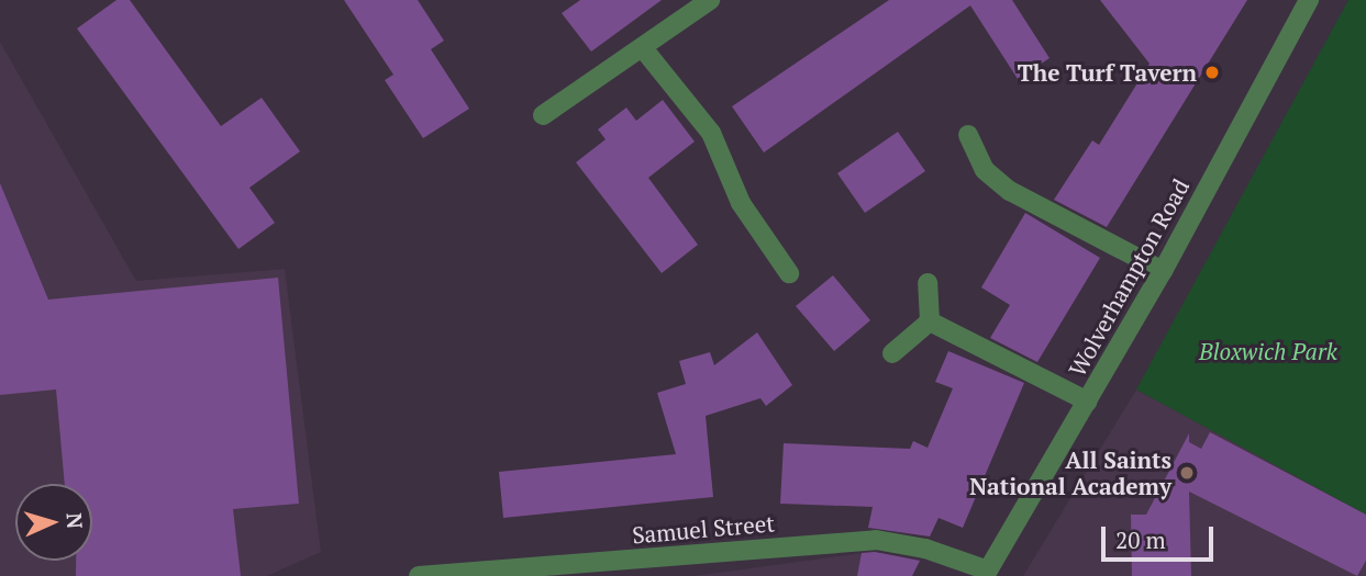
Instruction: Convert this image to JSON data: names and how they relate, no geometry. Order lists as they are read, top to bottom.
{
  "streets": {
    "street": ["Wolverhampton Road", "Samuel Street"]
  },
  "crossings": [
    ["Wolverhampton Road", "Samuel Street"]
  ],
  "parks": ["Bloxwich Park"],
  "places": ["The Turf Tavern", "All Saints National Academy"],
  "scale_bar": "20 m",
  "north": "right"
}
